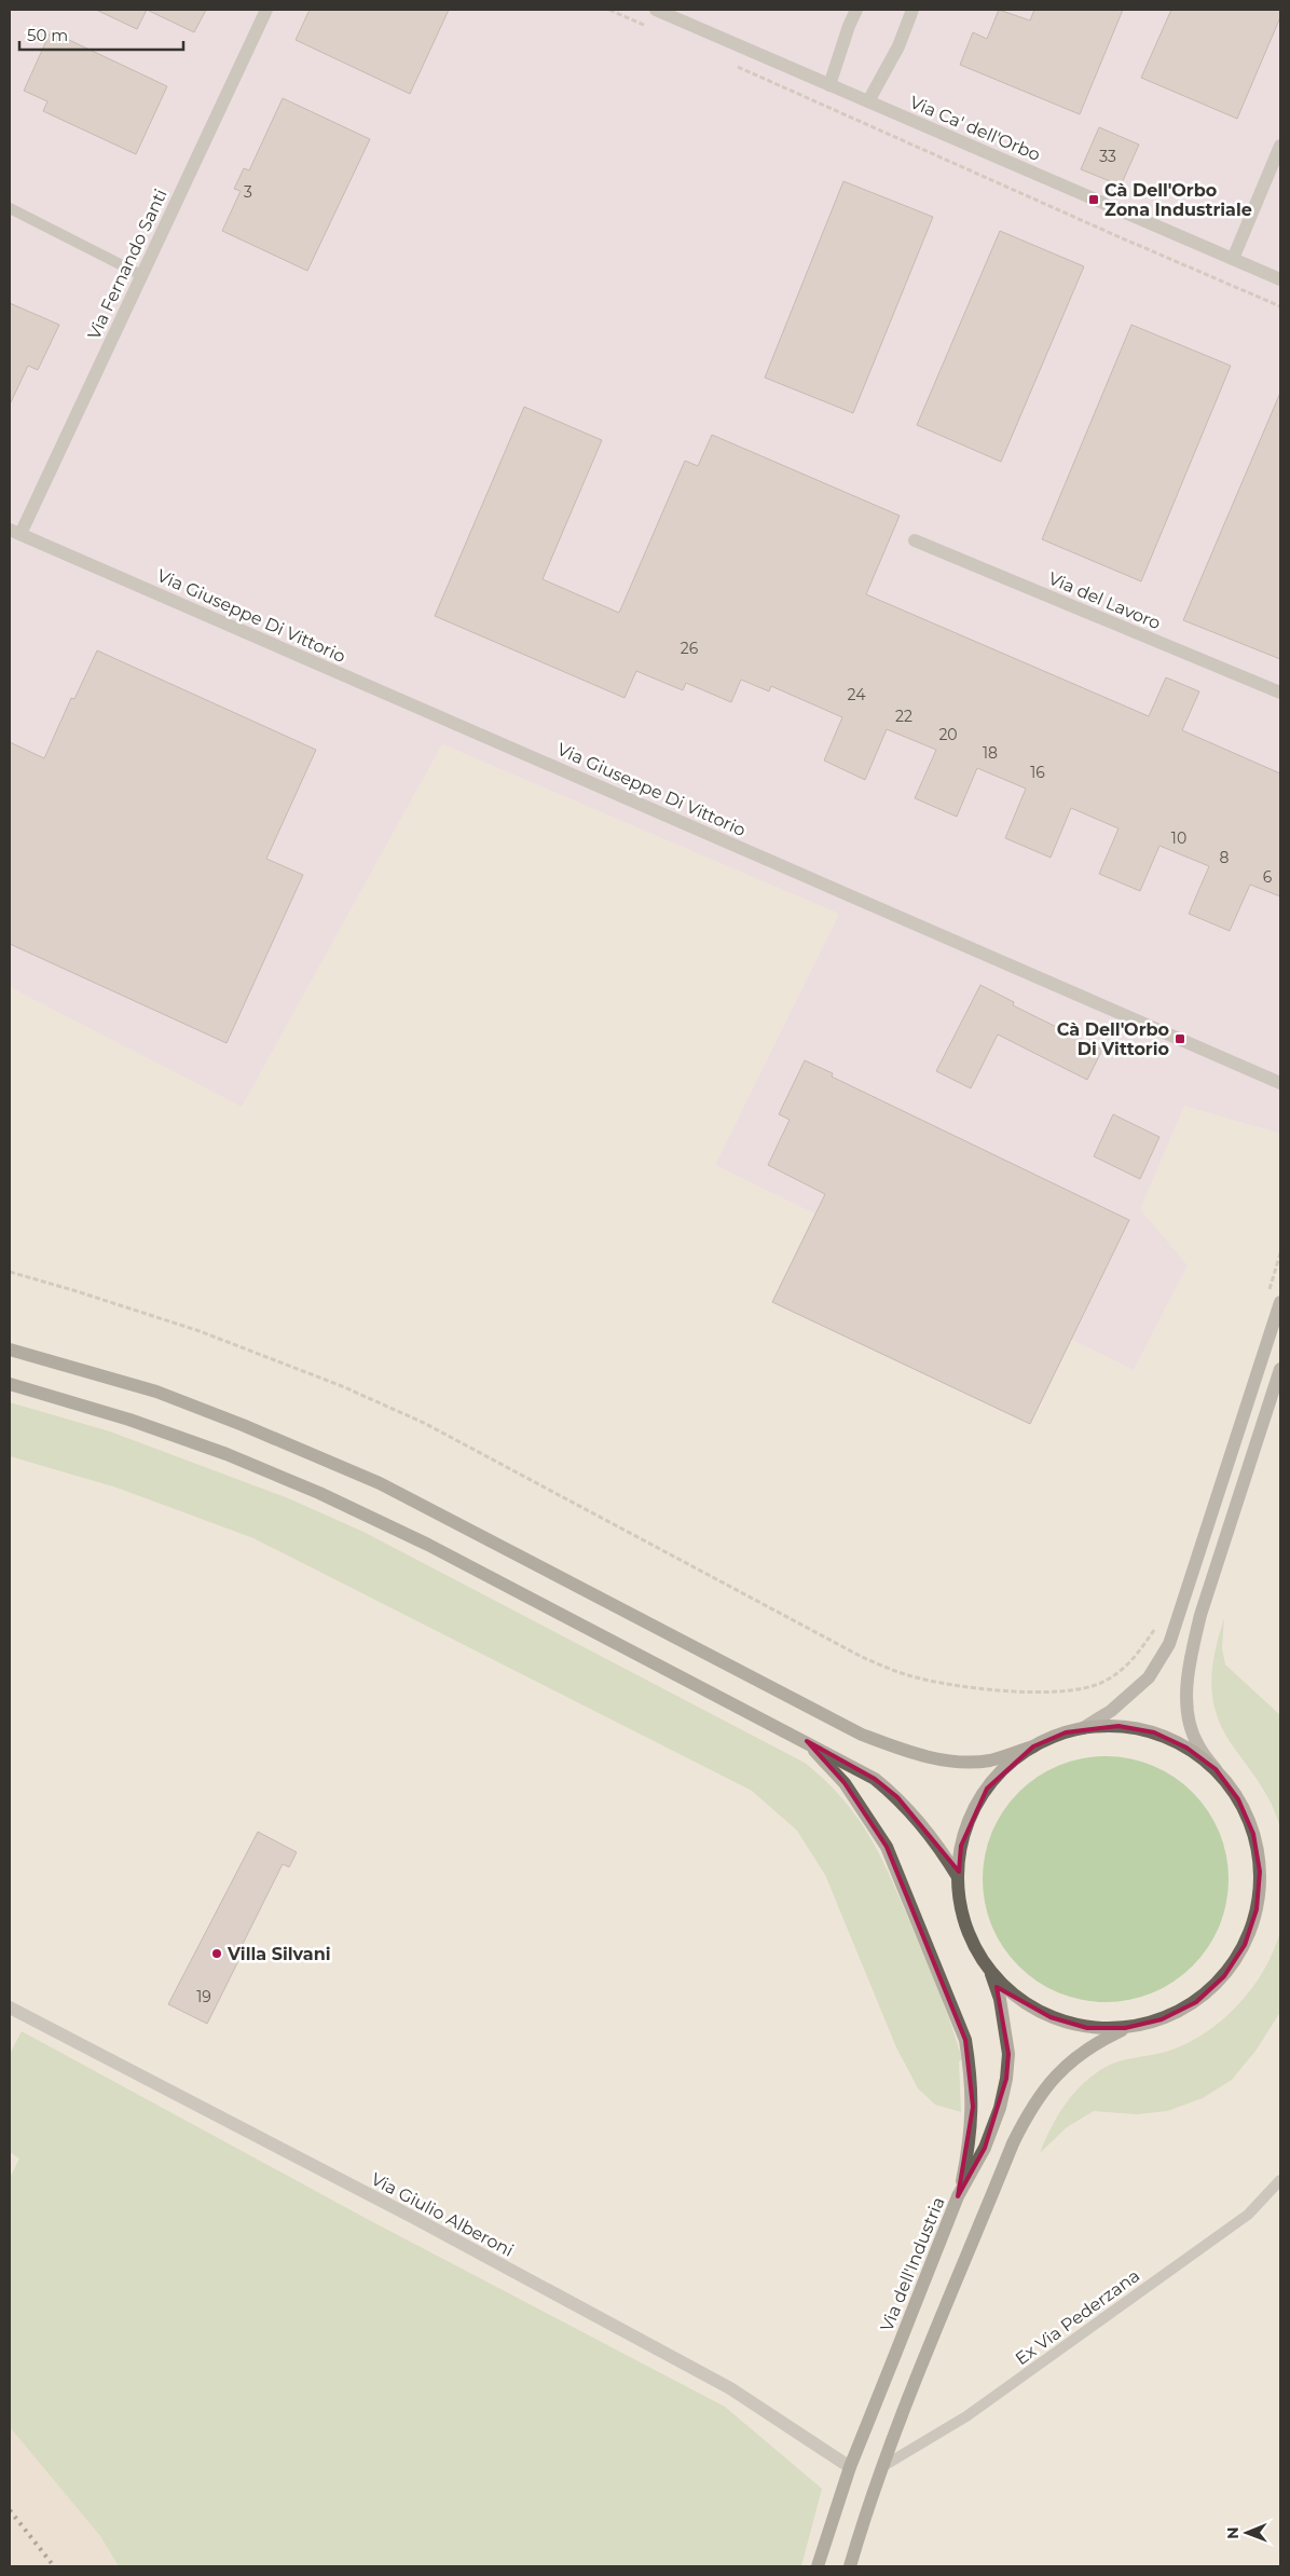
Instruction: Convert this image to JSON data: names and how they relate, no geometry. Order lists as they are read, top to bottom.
{
  "streets": {
    "main road": ["Via dell'Industria"],
    "street": [
      "Via Ca' dell'Orbo",
      "Via Fernando Santi",
      "Via del Lavoro",
      "Via Giuseppe Di Vittorio",
      "Via Giulio Alberoni"
    ],
    "lane": ["Ex Via Pederzana"]
  },
  "crossings": [
    ["Via Fernando Santi", "Via Giuseppe Di Vittorio"],
    ["Via Giulio Alberoni", "Via dell'Industria"]
  ],
  "places": {
    "transit": ["Cà Dell'Orbo Zona Industriale", "Cà Dell'Orbo Di Vittorio"],
    "other": ["Villa Silvani"]
  },
  "house_numbers": [
    "33",
    "3",
    "26",
    "24",
    "22",
    "20",
    "18",
    "16",
    "10",
    "8",
    "6",
    "19"
  ],
  "scale_bar": "50 m",
  "north": "left"
}
